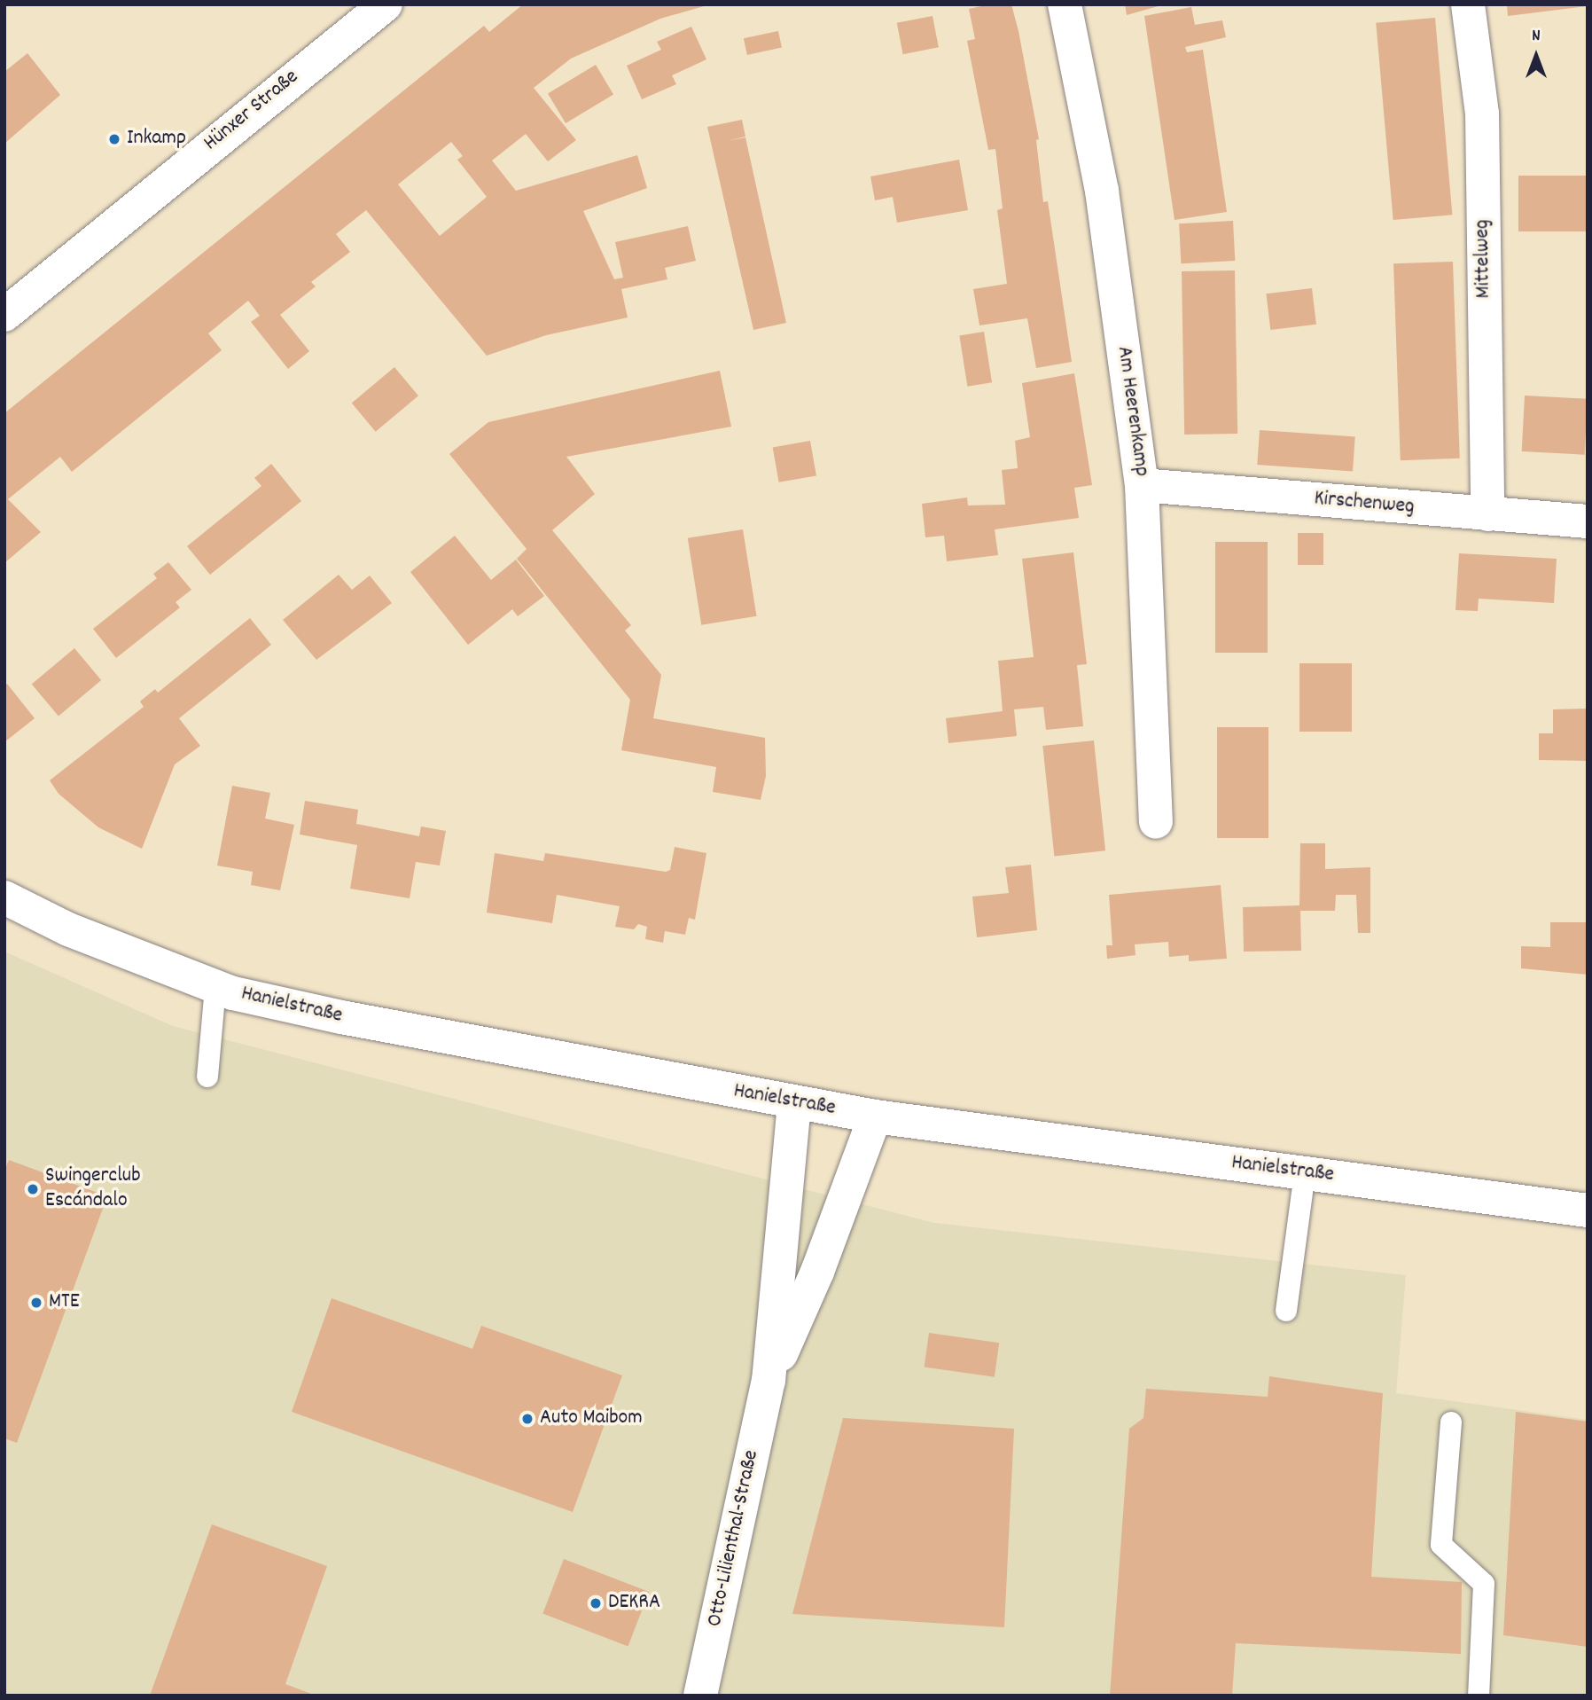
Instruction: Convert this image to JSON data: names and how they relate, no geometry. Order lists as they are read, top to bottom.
{
  "streets": {
    "street": [
      "Hünxer Straße",
      "Mittelweg",
      "Am Heerenkamp",
      "Kirschenweg",
      "Hanielstraße",
      "Otto-Lilienthal-Straße"
    ]
  },
  "crossings": [
    ["Mittelweg", "Kirschenweg"],
    ["Am Heerenkamp", "Kirschenweg"],
    ["Hanielstraße", "Otto-Lilienthal-Straße"]
  ],
  "places": [
    "Inkamp",
    "Swingerclub Escándalo",
    "MTE",
    "Auto Maibom",
    "DEKRA"
  ],
  "north": "top"
}
